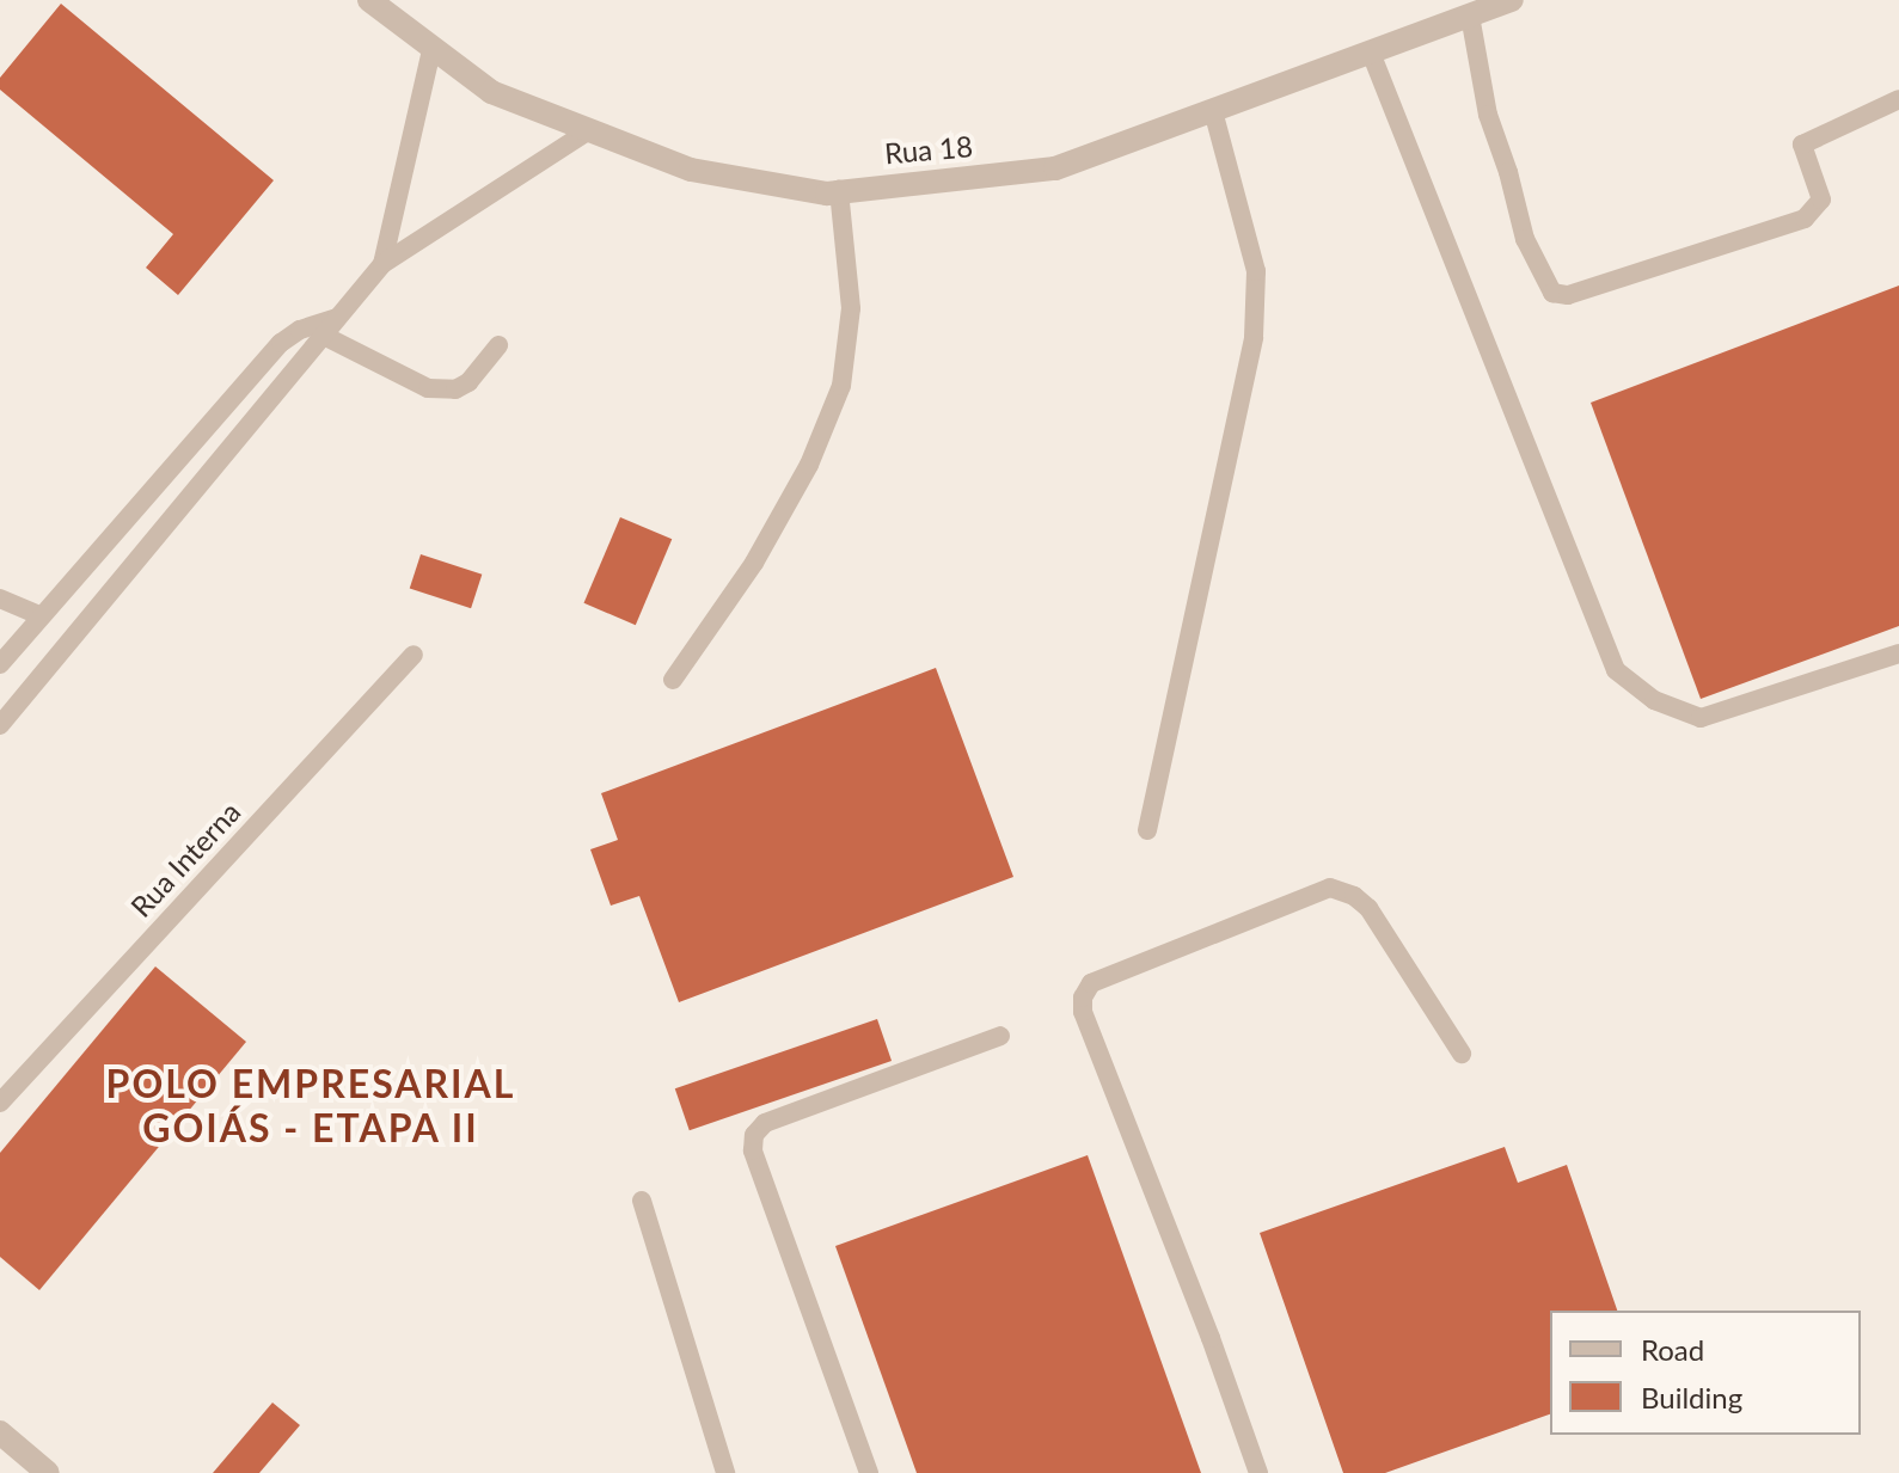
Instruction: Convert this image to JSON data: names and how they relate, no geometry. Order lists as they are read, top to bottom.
{
  "streets": {
    "street": ["Rua 18"],
    "lane": ["Rua Interna"]
  },
  "districts": ["POLO EMPRESARIAL GOIÁS - ETAPA II"],
  "legend": ["Road", "Building"]
}
